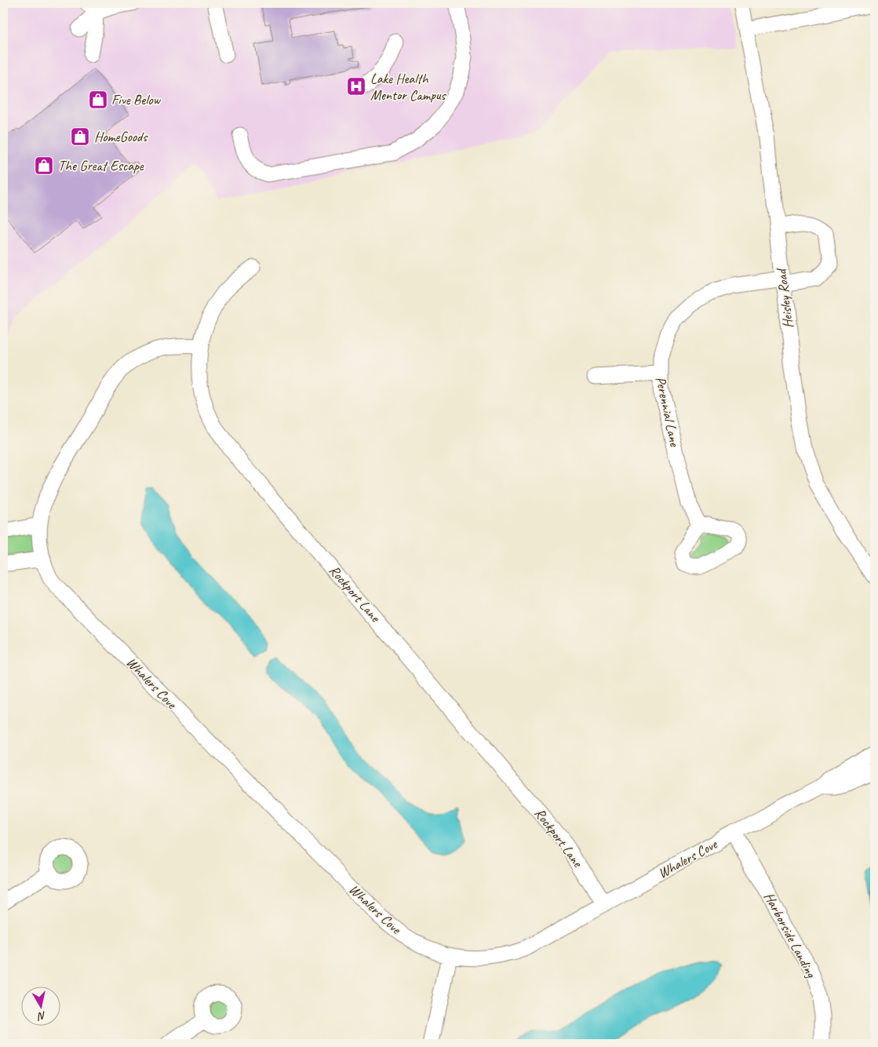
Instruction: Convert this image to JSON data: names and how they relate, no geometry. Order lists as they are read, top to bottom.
{
  "streets": {
    "street": [
      "Heisley Road",
      "Perennial Lane",
      "Rockport Lane",
      "Whalers Cove",
      "Harborside Landing"
    ]
  },
  "crossings": [
    ["Heisley Road", "Perennial Lane"],
    ["Rockport Lane", "Whalers Cove"],
    ["Whalers Cove", "Harborside Landing"]
  ],
  "places": {
    "hospital": ["Lake Health Mentor Campus"],
    "shop": ["Five Below", "HomeGoods", "The Great Escape"]
  },
  "north": "bottom"
}
